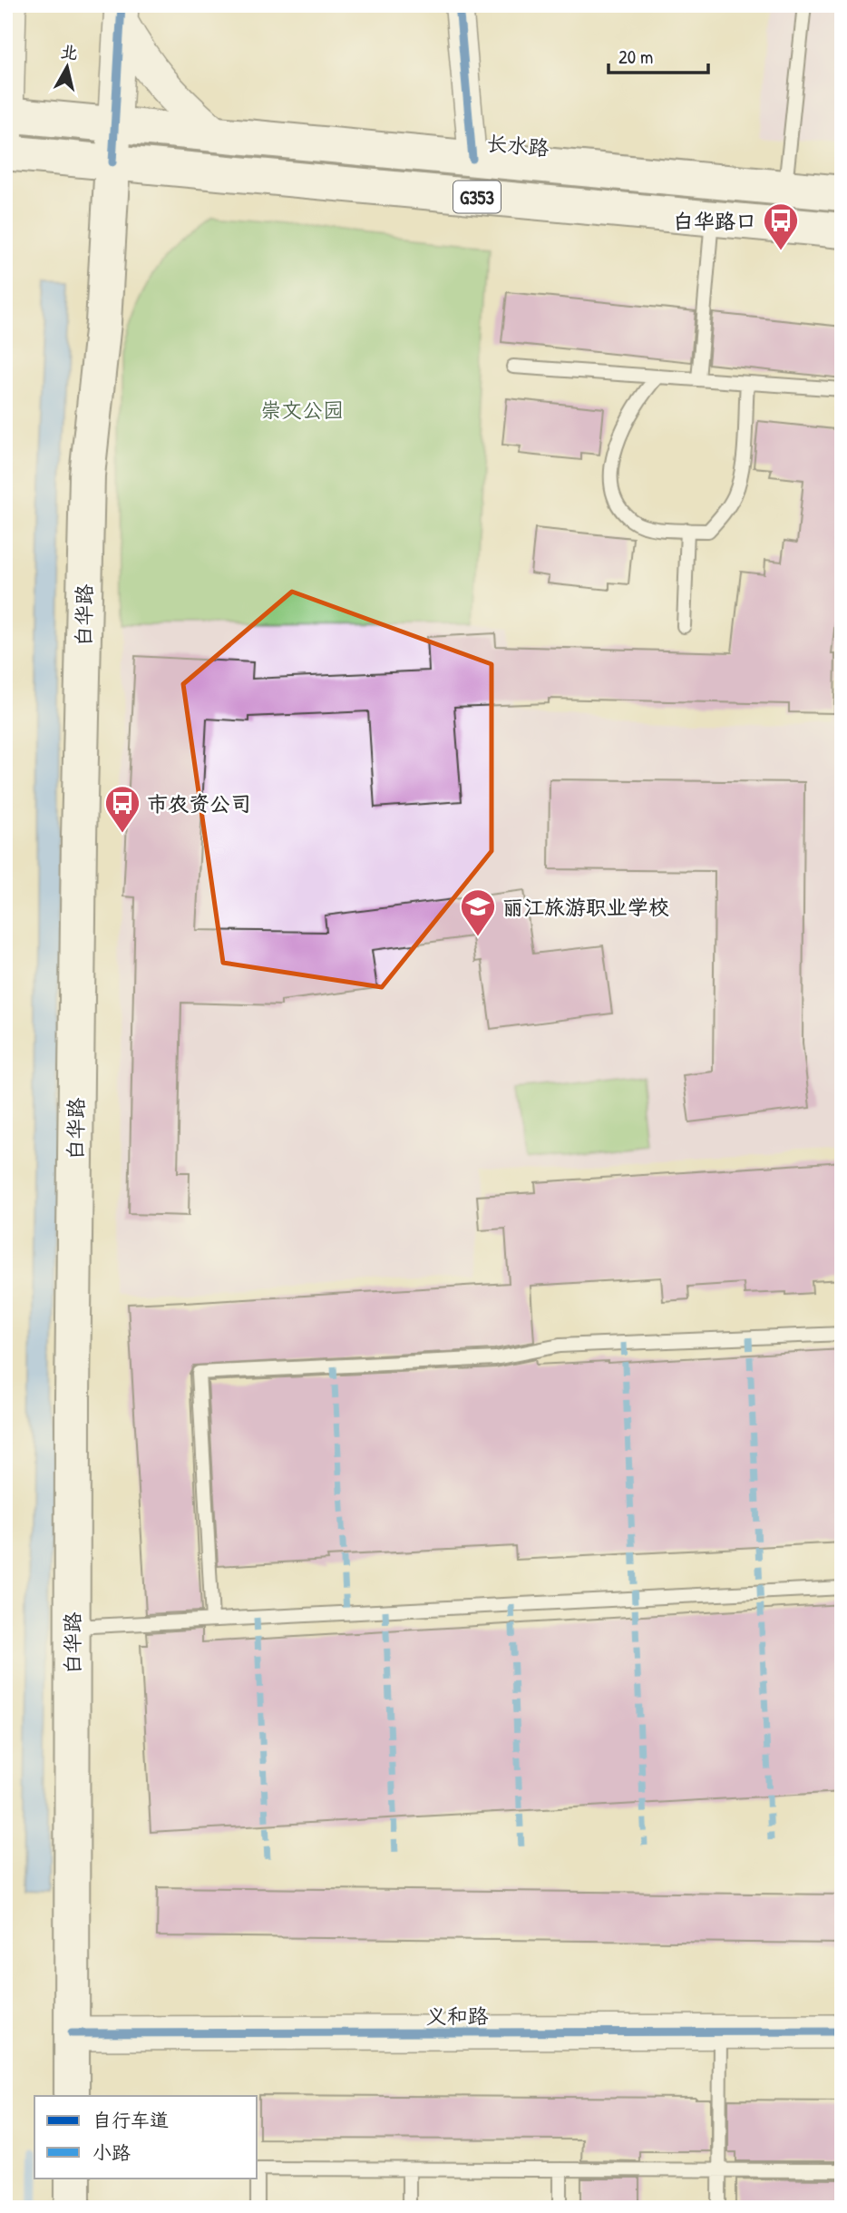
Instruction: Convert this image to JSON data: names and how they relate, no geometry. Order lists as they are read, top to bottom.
{
  "streets": {
    "main road": ["长水路", "G353", "白华路"],
    "street": ["义和路"]
  },
  "crossings": [
    ["G353", "白华路"],
    ["白华路", "义和路"]
  ],
  "parks": ["崇文公园"],
  "places": {
    "bus stop": ["白华路口", "市农资公司"],
    "school or university": ["丽江旅游职业学校"]
  },
  "legend": ["自行车道", "小路"],
  "scale_bar": "20 m",
  "north": "top"
}
